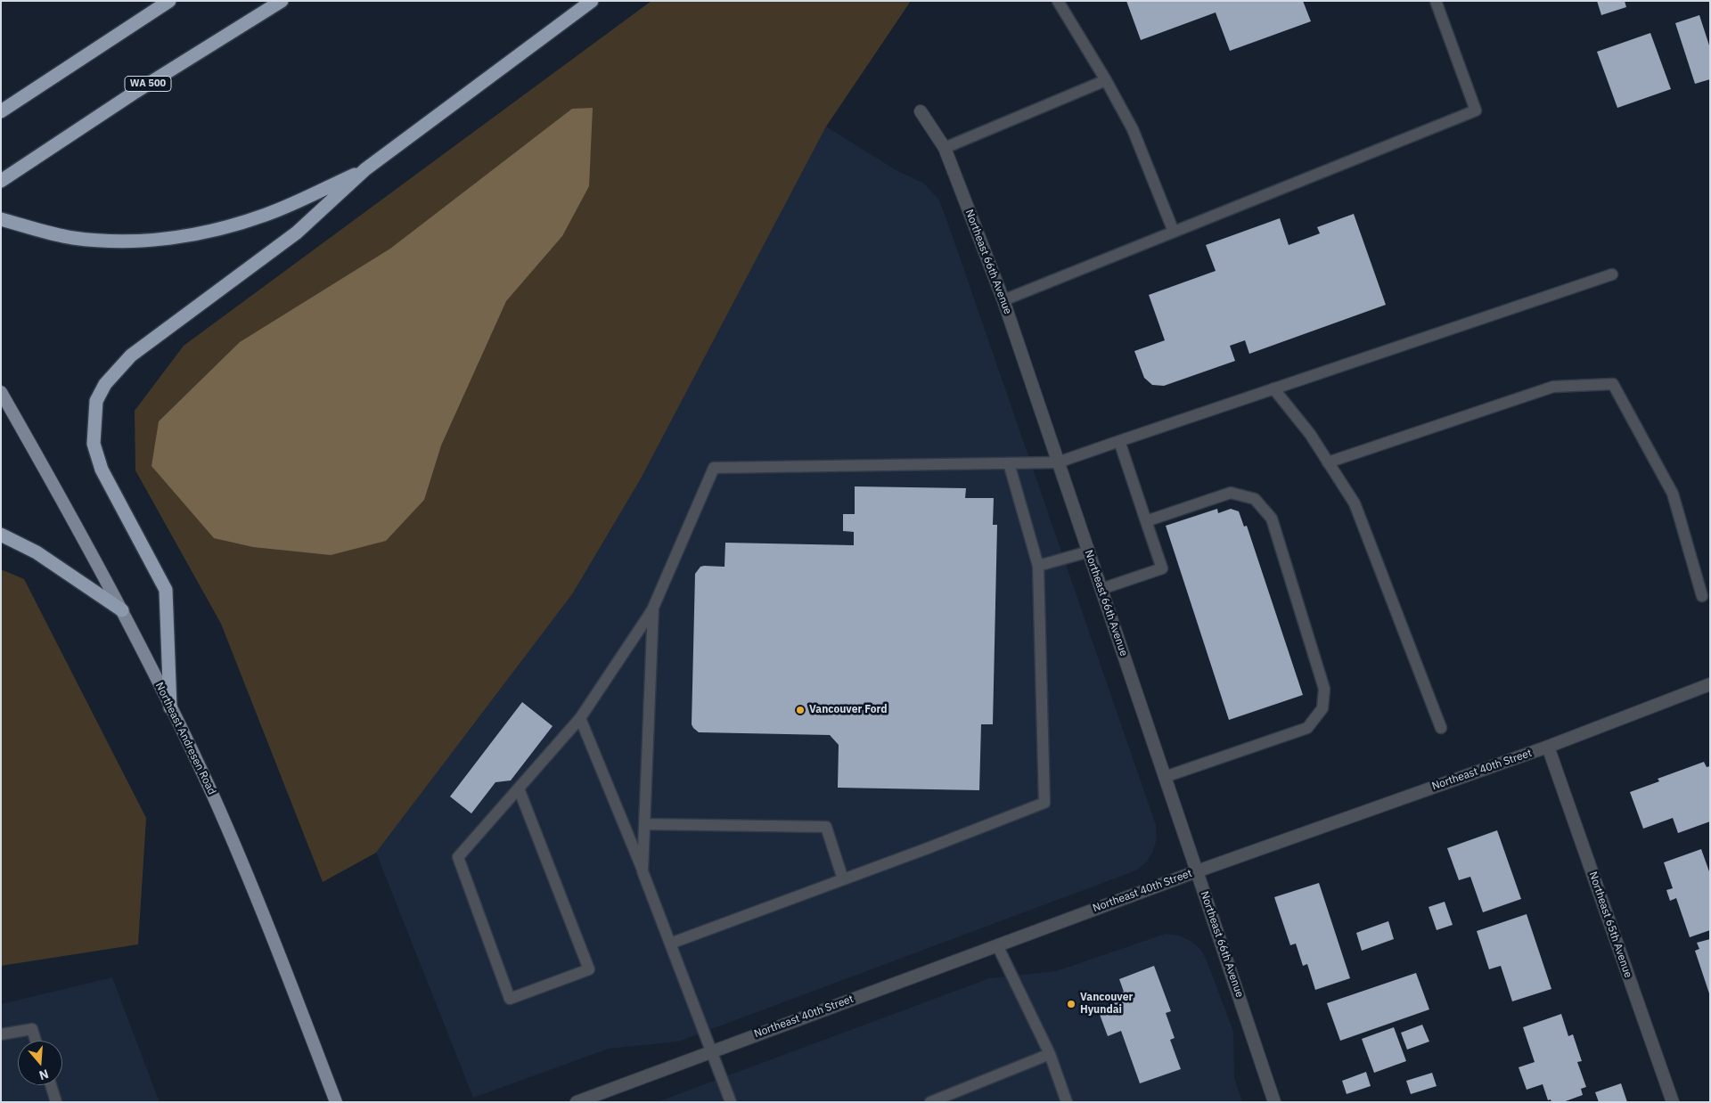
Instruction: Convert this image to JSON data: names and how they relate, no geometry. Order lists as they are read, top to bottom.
{
  "streets": {
    "highway": ["WA 500"],
    "main road": ["Northeast Andresen Road"],
    "street": ["Northeast 66th Avenue", "Northeast 40th Street", "Northeast 65th Avenue"]
  },
  "crossings": [
    ["Northeast 66th Avenue", "Northeast 40th Street"],
    ["Northeast 40th Street", "Northeast 65th Avenue"]
  ],
  "places": ["Vancouver Ford", "Vancouver Hyundai"],
  "north": "bottom"
}
